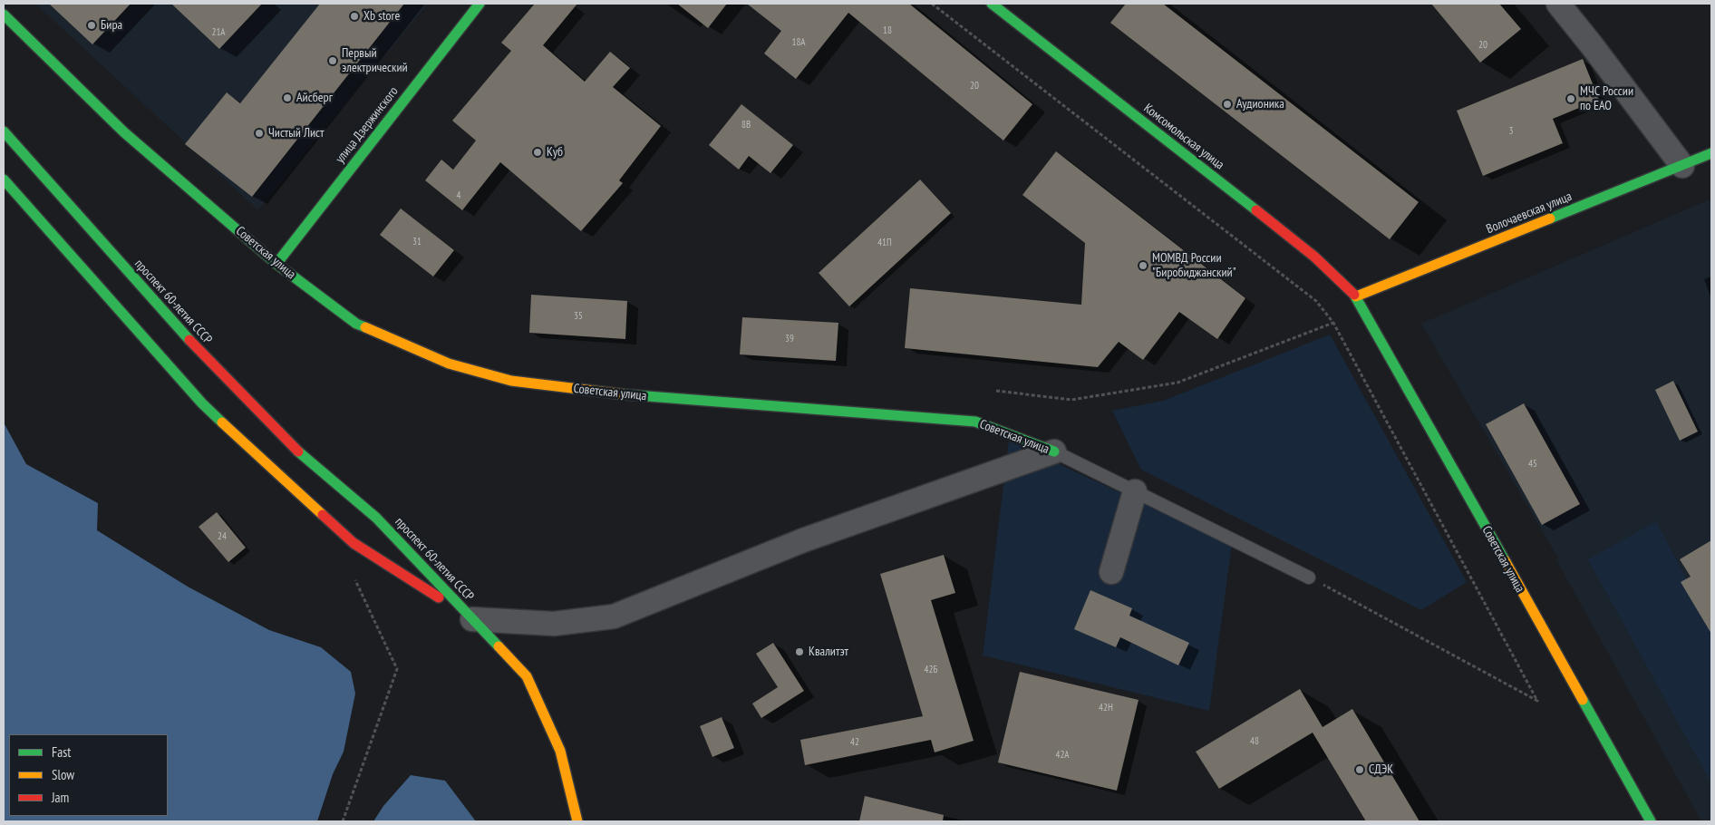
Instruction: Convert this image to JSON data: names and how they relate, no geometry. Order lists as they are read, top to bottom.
{
  "streets": {
    "main road": [
      "улица Дзержинского",
      "Комсомольская улица",
      "Волочаевская улица",
      "Советская улица",
      "проспект 60-летия СССР"
    ]
  },
  "crossings": [
    ["улица Дзержинского", "Советская улица"],
    ["Комсомольская улица", "Волочаевская улица"],
    ["Комсомольская улица", "Советская улица"],
    ["Волочаевская улица", "Советская улица"]
  ],
  "places": [
    "Xb store",
    "Бира",
    "Первый электрический",
    "Айсберг",
    "МЧС России по ЕАО",
    "Аудионика",
    "Чистый Лист",
    "Куб",
    "МОМВД России \"Биробиджанский\"",
    "Квалитэт",
    "СДЭК"
  ],
  "house_numbers": [
    "18",
    "21А",
    "18А",
    "20",
    "20",
    "8В",
    "3",
    "4",
    "31",
    "41П",
    "35",
    "39",
    "45",
    "24",
    "42Б",
    "42Н",
    "48",
    "42",
    "42А"
  ],
  "legend": ["Fast", "Slow", "Jam"]
}
